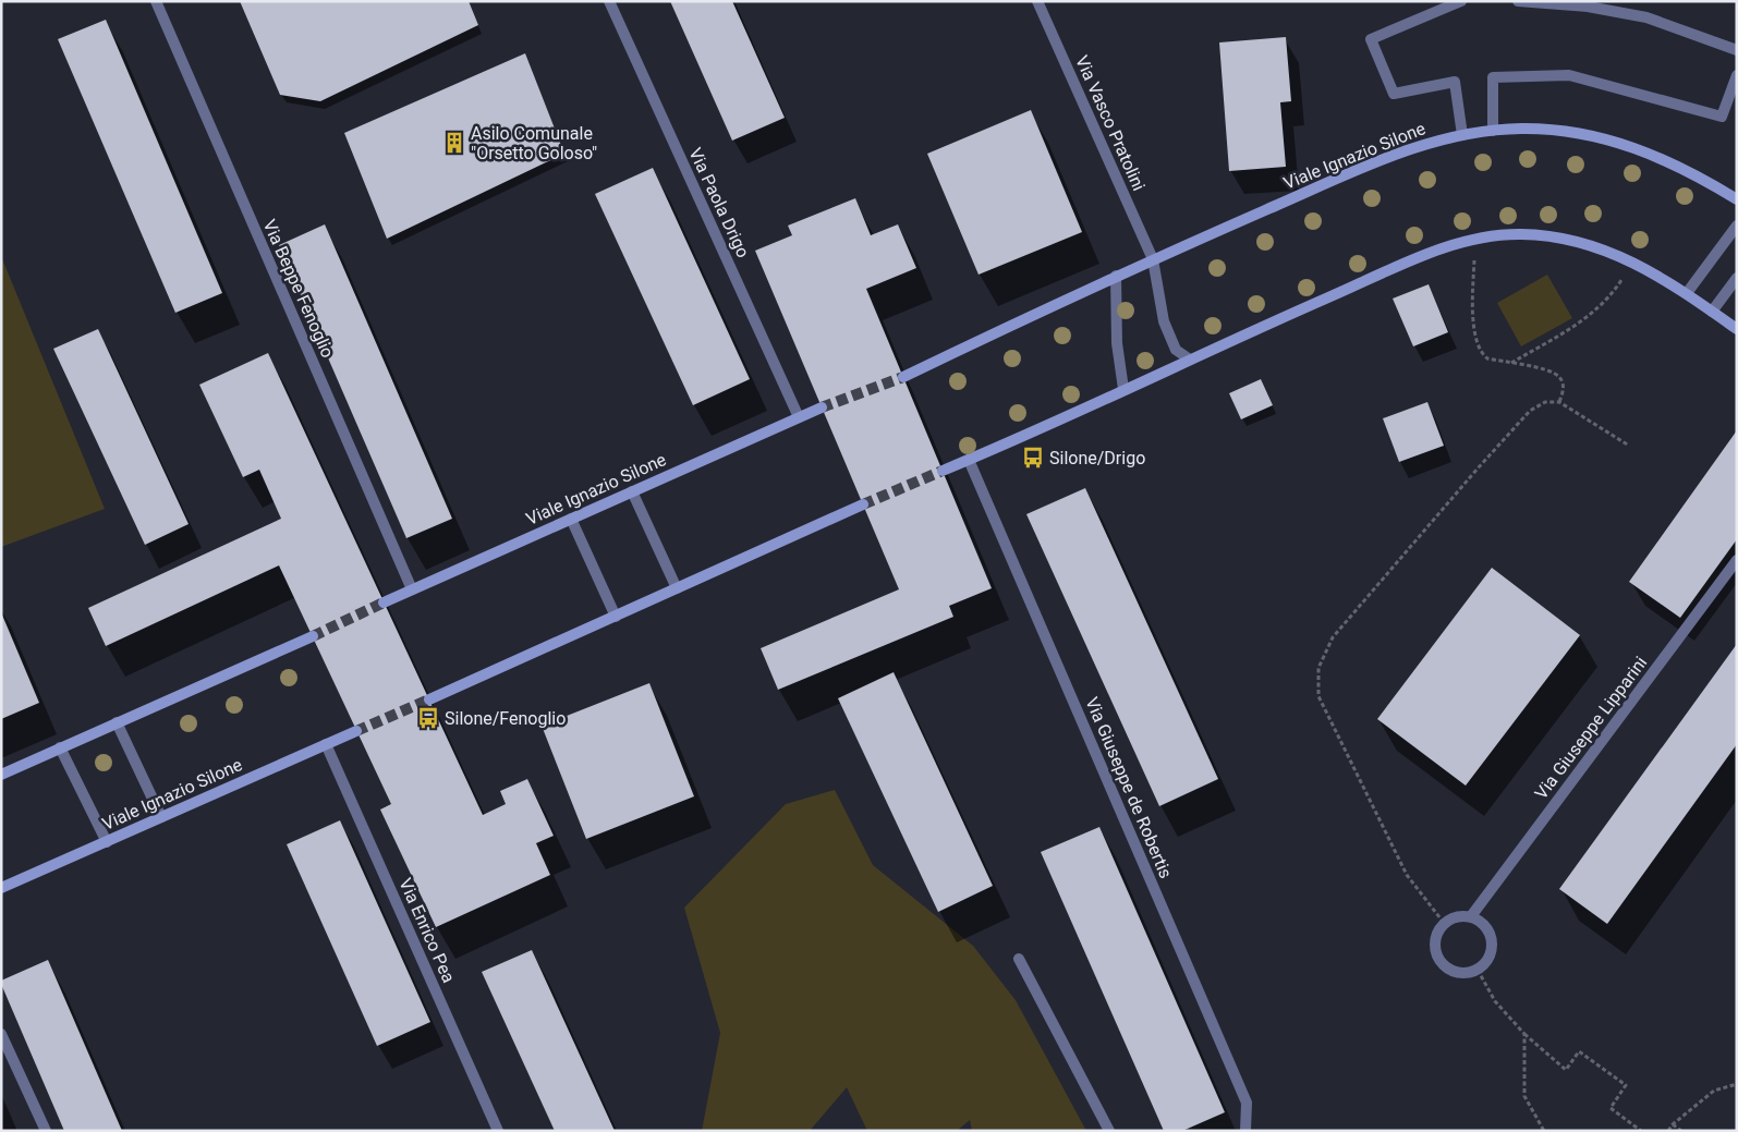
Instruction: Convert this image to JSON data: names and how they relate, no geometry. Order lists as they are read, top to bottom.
{
  "streets": {
    "street": [
      "Via Vasco Pratolini",
      "Viale Ignazio Silone",
      "Via Paola Drigo",
      "Via Beppe Fenoglio",
      "Via Giuseppe Lipparini",
      "Via Giuseppe de Robertis",
      "Via Enrico Pea"
    ]
  },
  "crossings": [
    ["Via Vasco Pratolini", "Viale Ignazio Silone"],
    ["Viale Ignazio Silone", "Via Paola Drigo"],
    ["Viale Ignazio Silone", "Via Beppe Fenoglio"],
    ["Viale Ignazio Silone", "Via Enrico Pea"]
  ],
  "places": {
    "building": ["Asilo Comunale \"Orsetto Goloso\""],
    "bus stop": ["Silone/Drigo", "Silone/Fenoglio"]
  }
}
